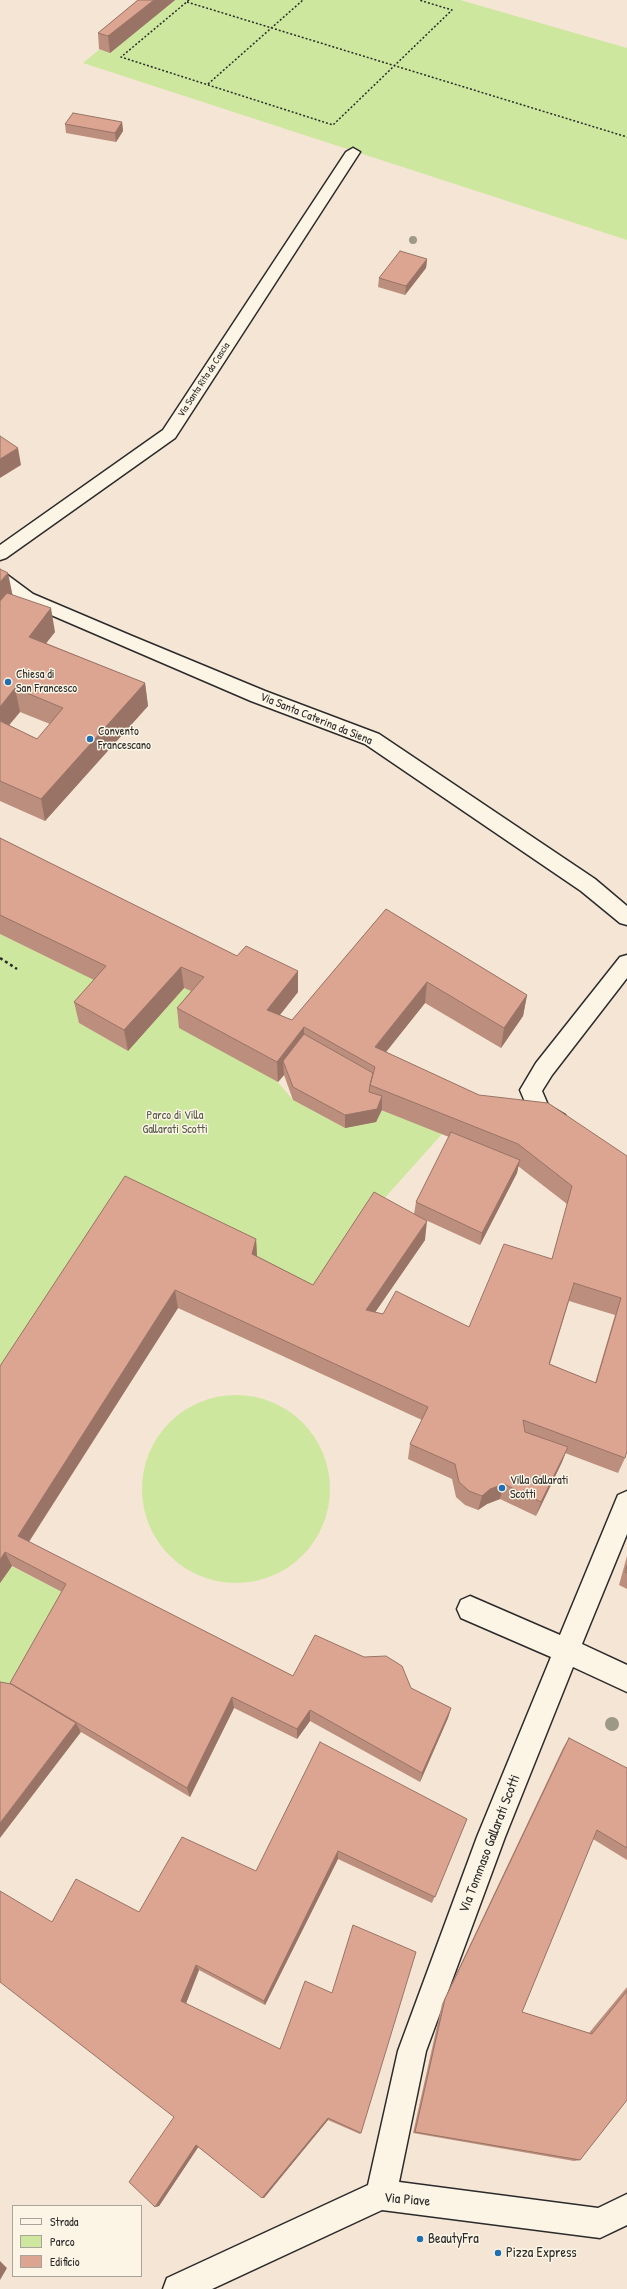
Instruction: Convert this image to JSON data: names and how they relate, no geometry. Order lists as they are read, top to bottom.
{
  "streets": {
    "street": [
      "Via Santa Rita da Cascia",
      "Via Santa Caterina da Siena",
      "Via Tommaso Gallarati Scotti",
      "Via Piave"
    ]
  },
  "crossings": [
    ["Via Tommaso Gallarati Scotti", "Via Piave"]
  ],
  "parks": ["Parco di Villa Gallarati Scotti"],
  "places": [
    "Chiesa di San Francesco",
    "Convento Francescano",
    "Villa Gallarati Scotti",
    "BeautyFra",
    "Pizza Express"
  ],
  "legend": ["Strada", "Parco", "Edificio"]
}
